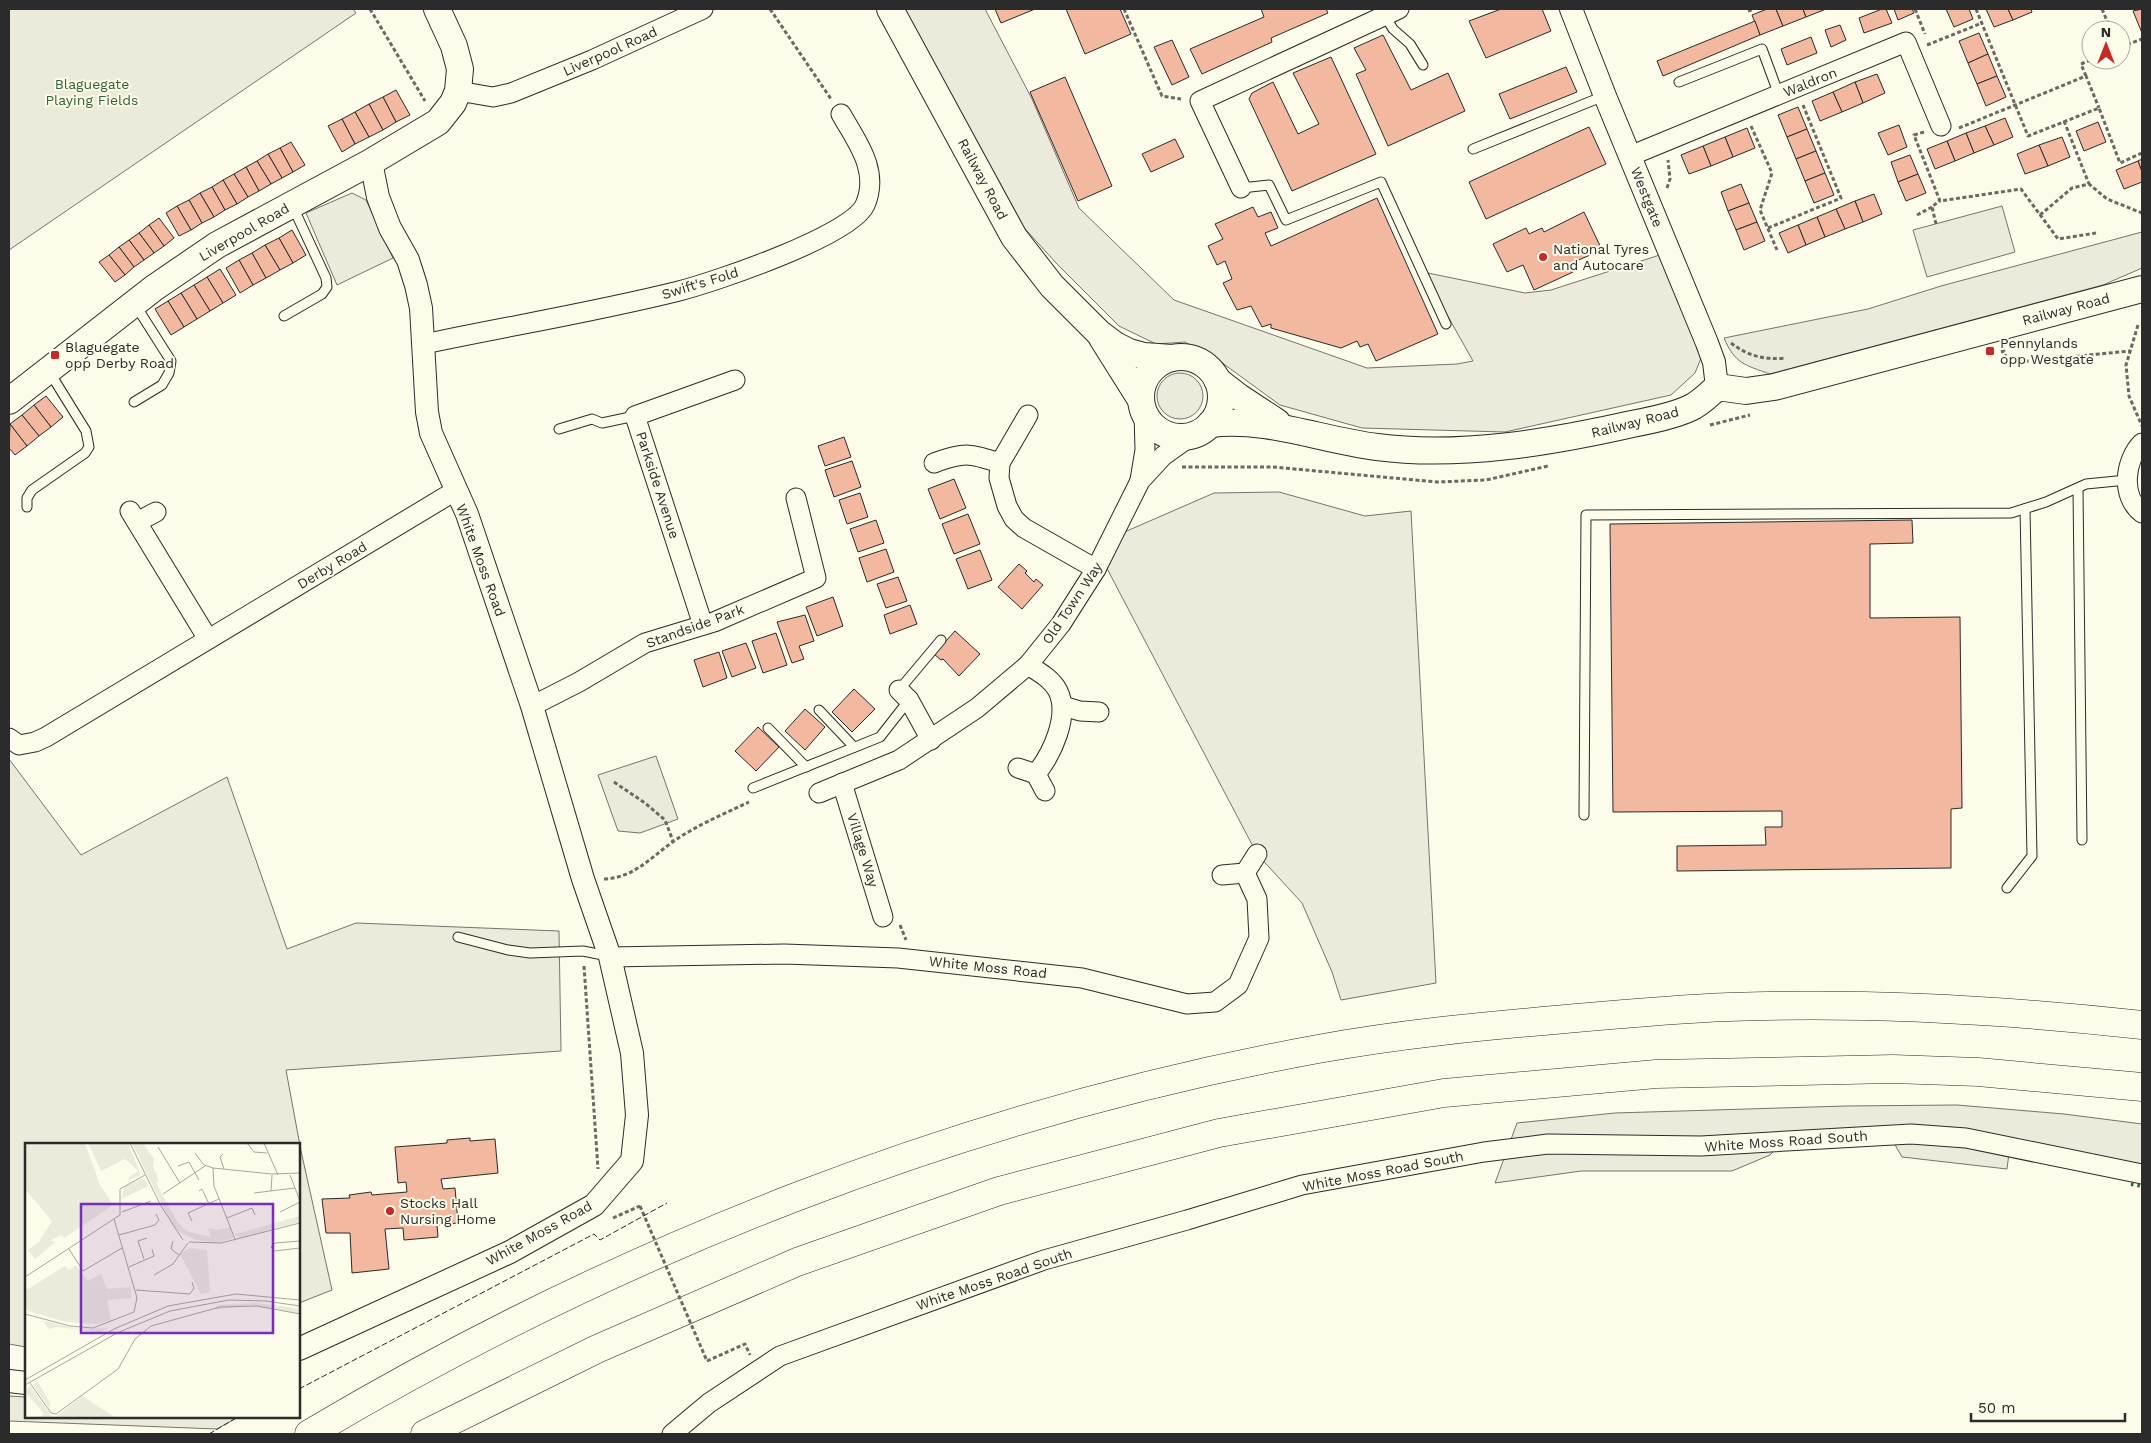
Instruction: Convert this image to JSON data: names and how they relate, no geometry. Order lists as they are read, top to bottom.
{
  "streets": {
    "main road": ["Liverpool Road", "Railway Road"],
    "street": [
      "Waldron",
      "Westgate",
      "Swift's Fold",
      "Parkside Avenue",
      "White Moss Road",
      "Derby Road",
      "Old Town Way",
      "Standside Park",
      "Village Way",
      "White Moss Road South"
    ]
  },
  "crossings": [
    ["Liverpool Road", "White Moss Road"],
    ["Waldron", "Westgate"],
    ["Railway Road", "Westgate"],
    ["Railway Road", "Old Town Way"],
    ["Swift's Fold", "White Moss Road"],
    ["Parkside Avenue", "Standside Park"],
    ["White Moss Road", "Derby Road"],
    ["White Moss Road", "Standside Park"],
    ["Old Town Way", "Village Way"]
  ],
  "parks": ["Blaguegate Playing Fields"],
  "places": {
    "other": ["National Tyres and Autocare", "Stocks Hall Nursing Home"],
    "transit": ["Pennylands opp Westgate", "Blaguegate opp Derby Road"]
  },
  "scale_bar": "50 m",
  "north": "top"
}
